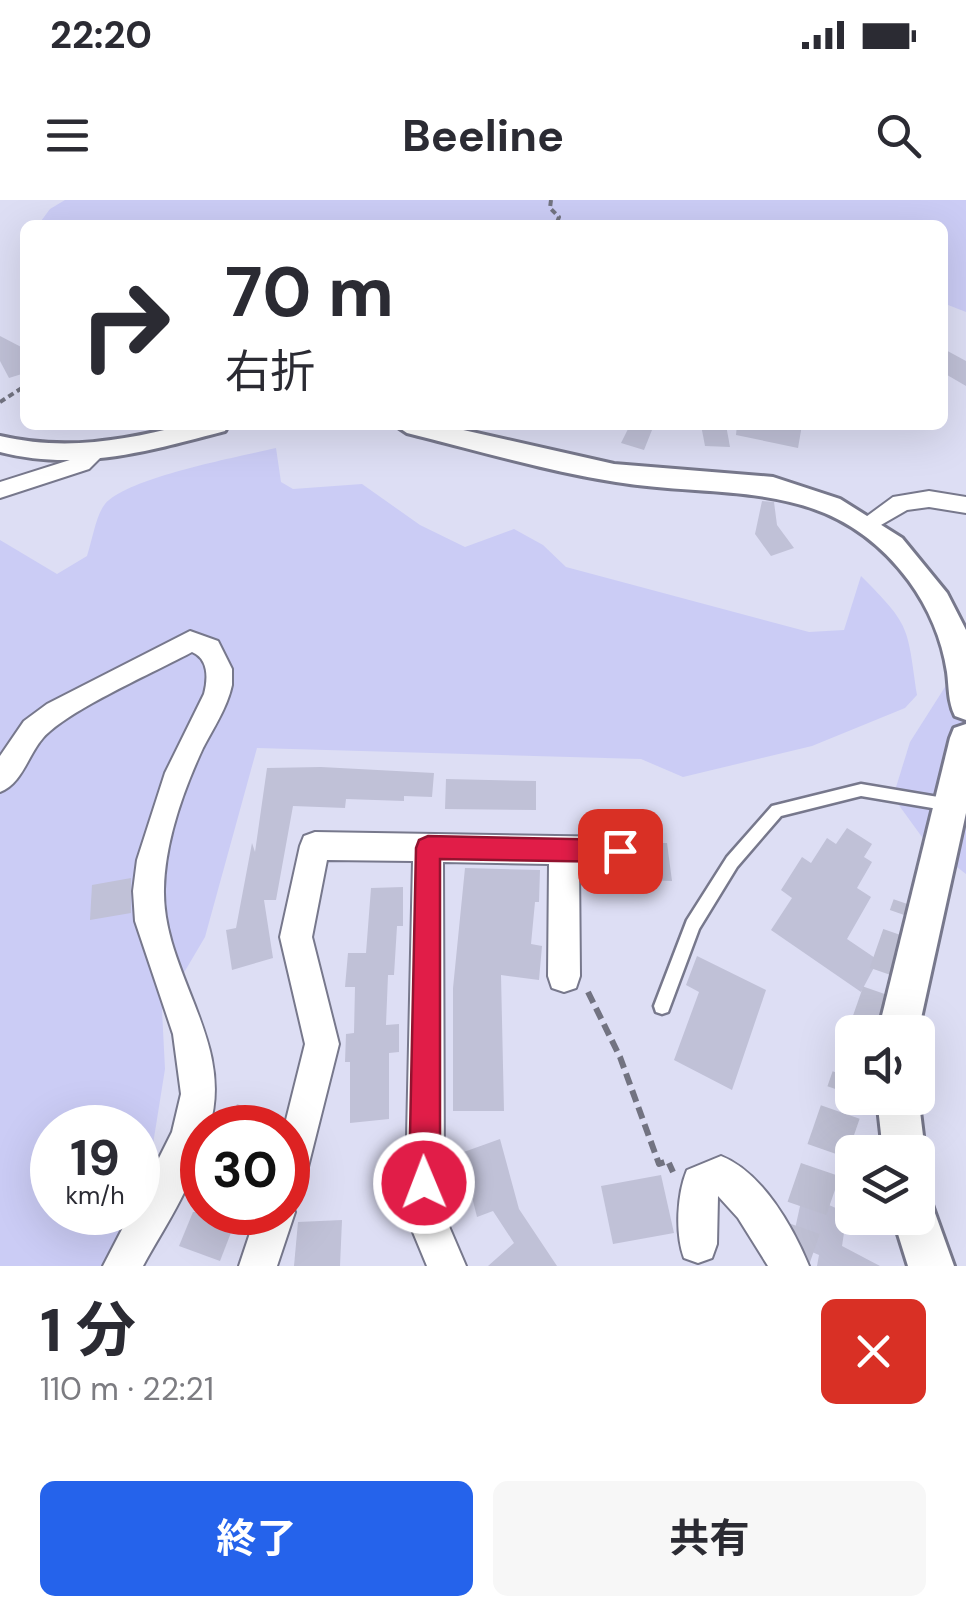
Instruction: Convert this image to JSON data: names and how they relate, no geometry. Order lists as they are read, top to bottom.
{
  "page": {
    "status": "22:20",
    "header": "Beeline",
    "turn": ["70 m", "右折"],
    "speed": "19 km/h",
    "limit": "30",
    "heading": ["1 分", "110 m · 22:21"],
    "buttons": ["終了", "共有"]
  }
}
